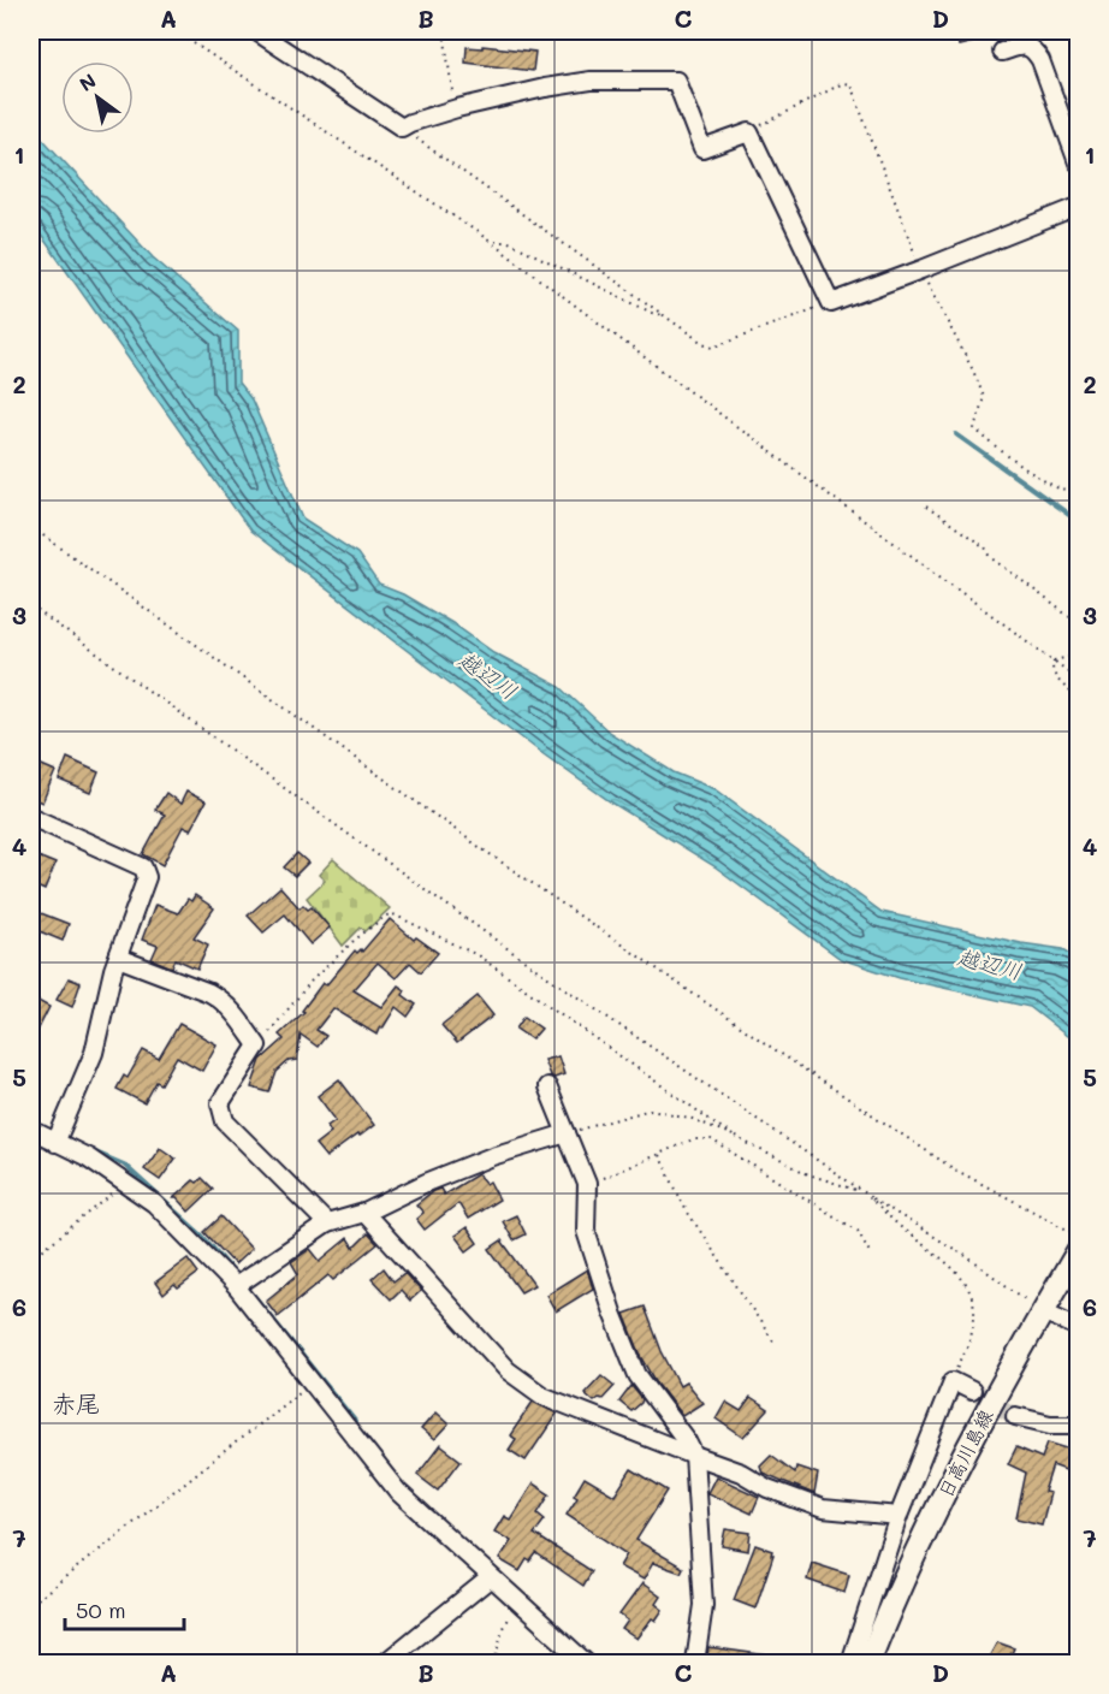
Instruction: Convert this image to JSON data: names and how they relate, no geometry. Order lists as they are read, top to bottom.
{
  "streets": {
    "main road": ["日高川島線"]
  },
  "districts": ["赤尾"],
  "water": ["越辺川"],
  "scale_bar": "50 m",
  "north": "top left",
  "grid": {
    "columns": [
      "A",
      "B",
      "C",
      "D"
    ],
    "rows": [
      "1",
      "2",
      "3",
      "4",
      "5",
      "6",
      "7"
    ]
  }
}
